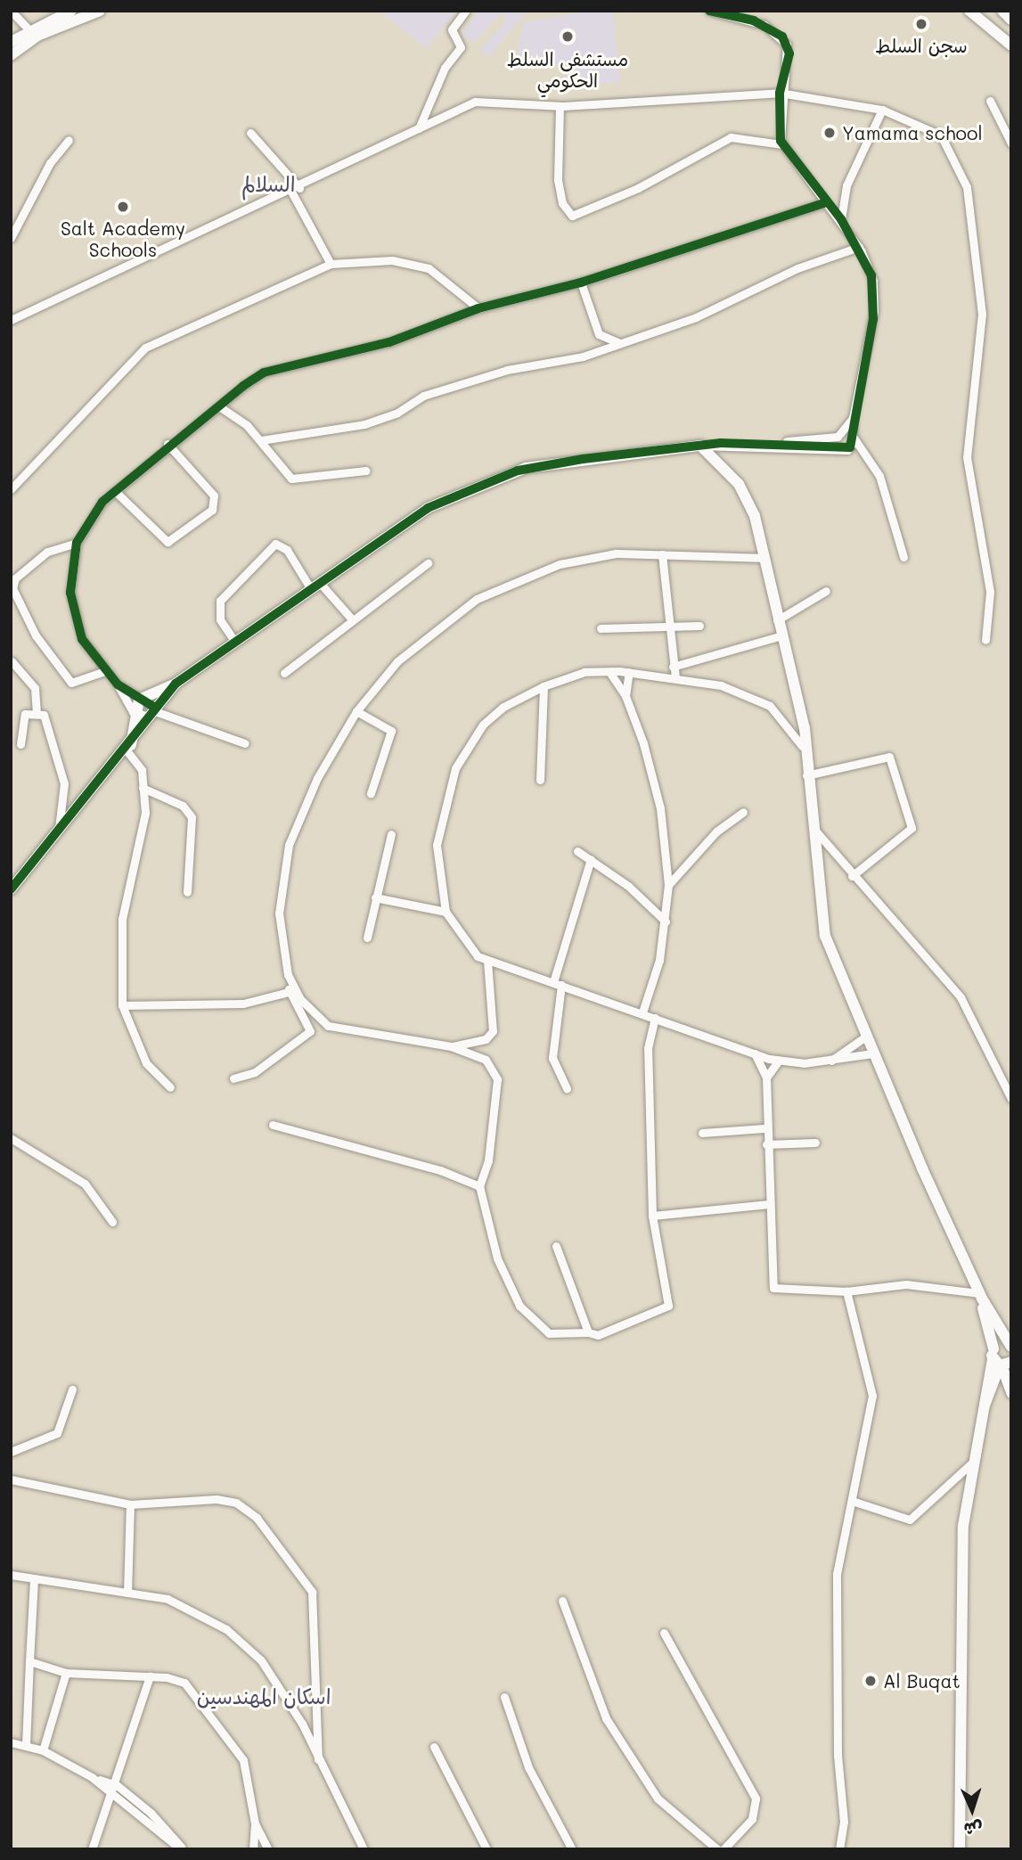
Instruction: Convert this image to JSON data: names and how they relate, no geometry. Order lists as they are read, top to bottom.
{
  "districts": ["السلالم", "اسكان المهندسين"],
  "places": [
    "سجن السلط",
    "مستشفى السلط الحكومي",
    "Yamama school",
    "Salt Academy Schools",
    "Al Buqat"
  ],
  "north": "bottom"
}
